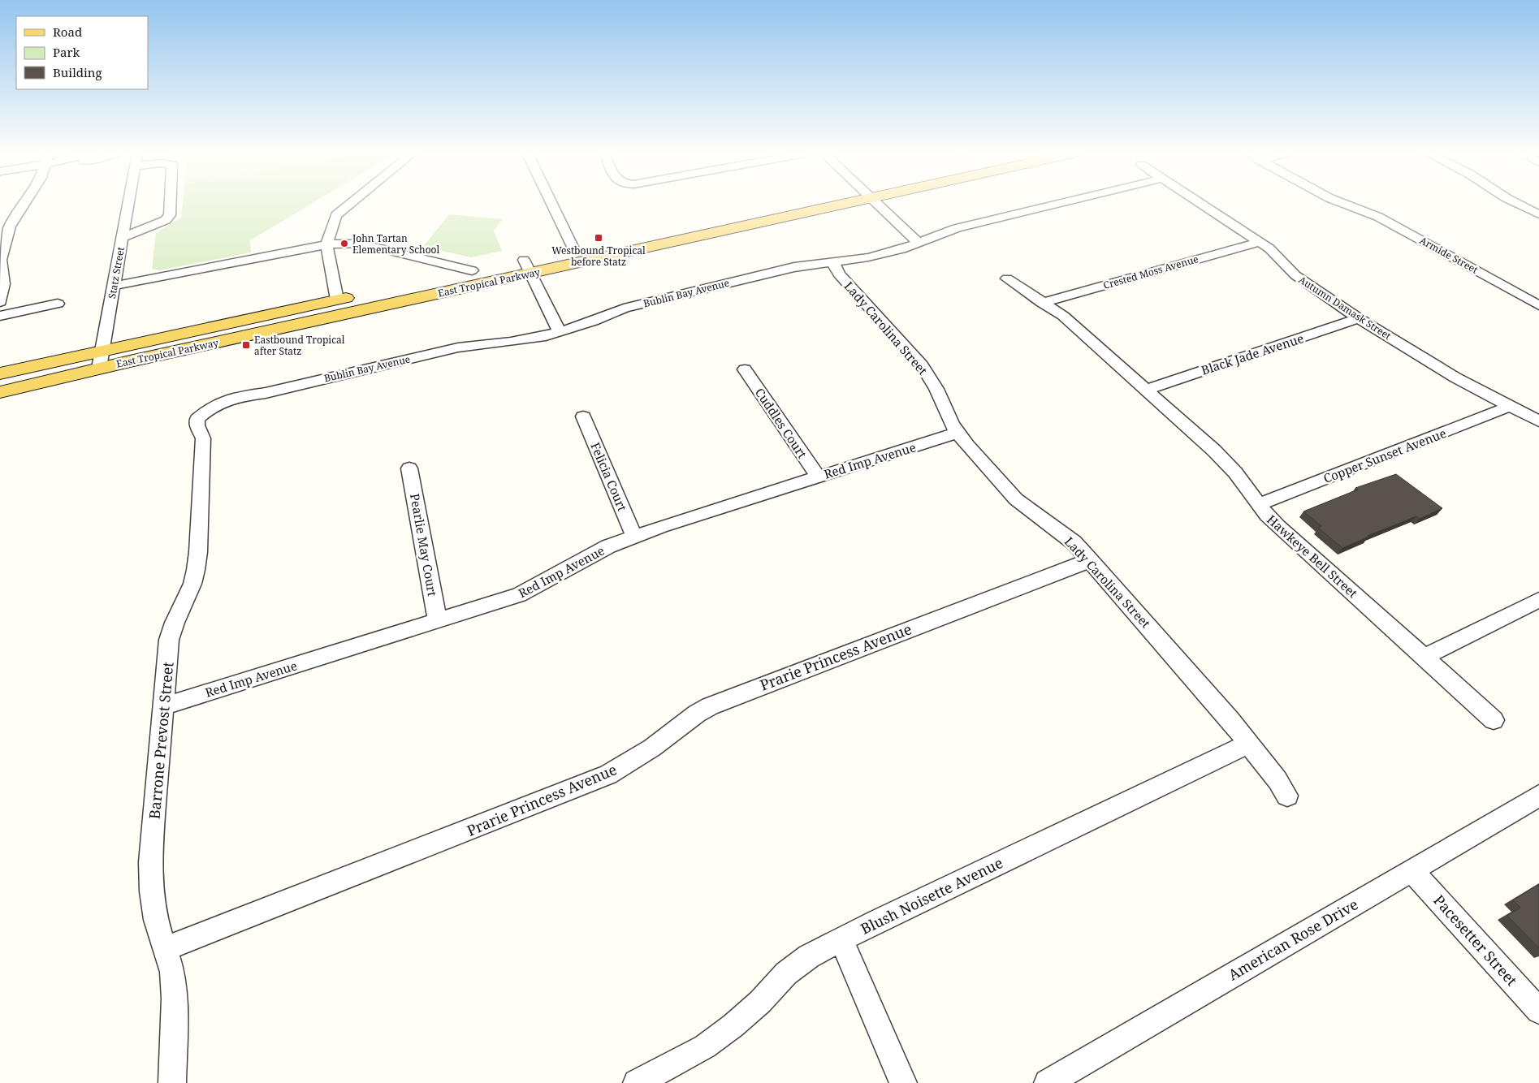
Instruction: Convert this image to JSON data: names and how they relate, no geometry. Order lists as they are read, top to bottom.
{
  "streets": {
    "main road": ["East Tropical Parkway"],
    "street": [
      "Armide Street",
      "Crested Moss Avenue",
      "Statz Street",
      "Bublin Bay Avenue",
      "Autumn Damask Street",
      "Lady Carolina Street",
      "Black Jade Avenue",
      "Cuddles Court",
      "Copper Sunset Avenue",
      "Red Imp Avenue",
      "Felicia Court",
      "Pearlie May Court",
      "Hawkeye Bell Street",
      "Prarie Princess Avenue",
      "Barrone Prevost Street",
      "Blush Noisette Avenue",
      "American Rose Drive",
      "Pacesetter Street"
    ]
  },
  "crossings": [
    ["Crested Moss Avenue", "Autumn Damask Street"],
    ["Crested Moss Avenue", "Hawkeye Bell Street"],
    ["Statz Street", "East Tropical Parkway"],
    ["Bublin Bay Avenue", "Lady Carolina Street"],
    ["Bublin Bay Avenue", "Barrone Prevost Street"],
    ["Autumn Damask Street", "Black Jade Avenue"],
    ["Autumn Damask Street", "Copper Sunset Avenue"],
    ["Lady Carolina Street", "Red Imp Avenue"],
    ["Lady Carolina Street", "Prarie Princess Avenue"],
    ["Lady Carolina Street", "Blush Noisette Avenue"],
    ["Black Jade Avenue", "Hawkeye Bell Street"],
    ["Cuddles Court", "Red Imp Avenue"],
    ["Copper Sunset Avenue", "Hawkeye Bell Street"],
    ["Red Imp Avenue", "Felicia Court"],
    ["Red Imp Avenue", "Pearlie May Court"],
    ["Red Imp Avenue", "Barrone Prevost Street"],
    ["Prarie Princess Avenue", "Barrone Prevost Street"],
    ["American Rose Drive", "Pacesetter Street"]
  ],
  "places": {
    "transit": ["Westbound Tropical before Statz", "Eastbound Tropical after Statz"],
    "other": ["John Tartan Elementary School"]
  },
  "legend": ["Road", "Park", "Building"]
}
